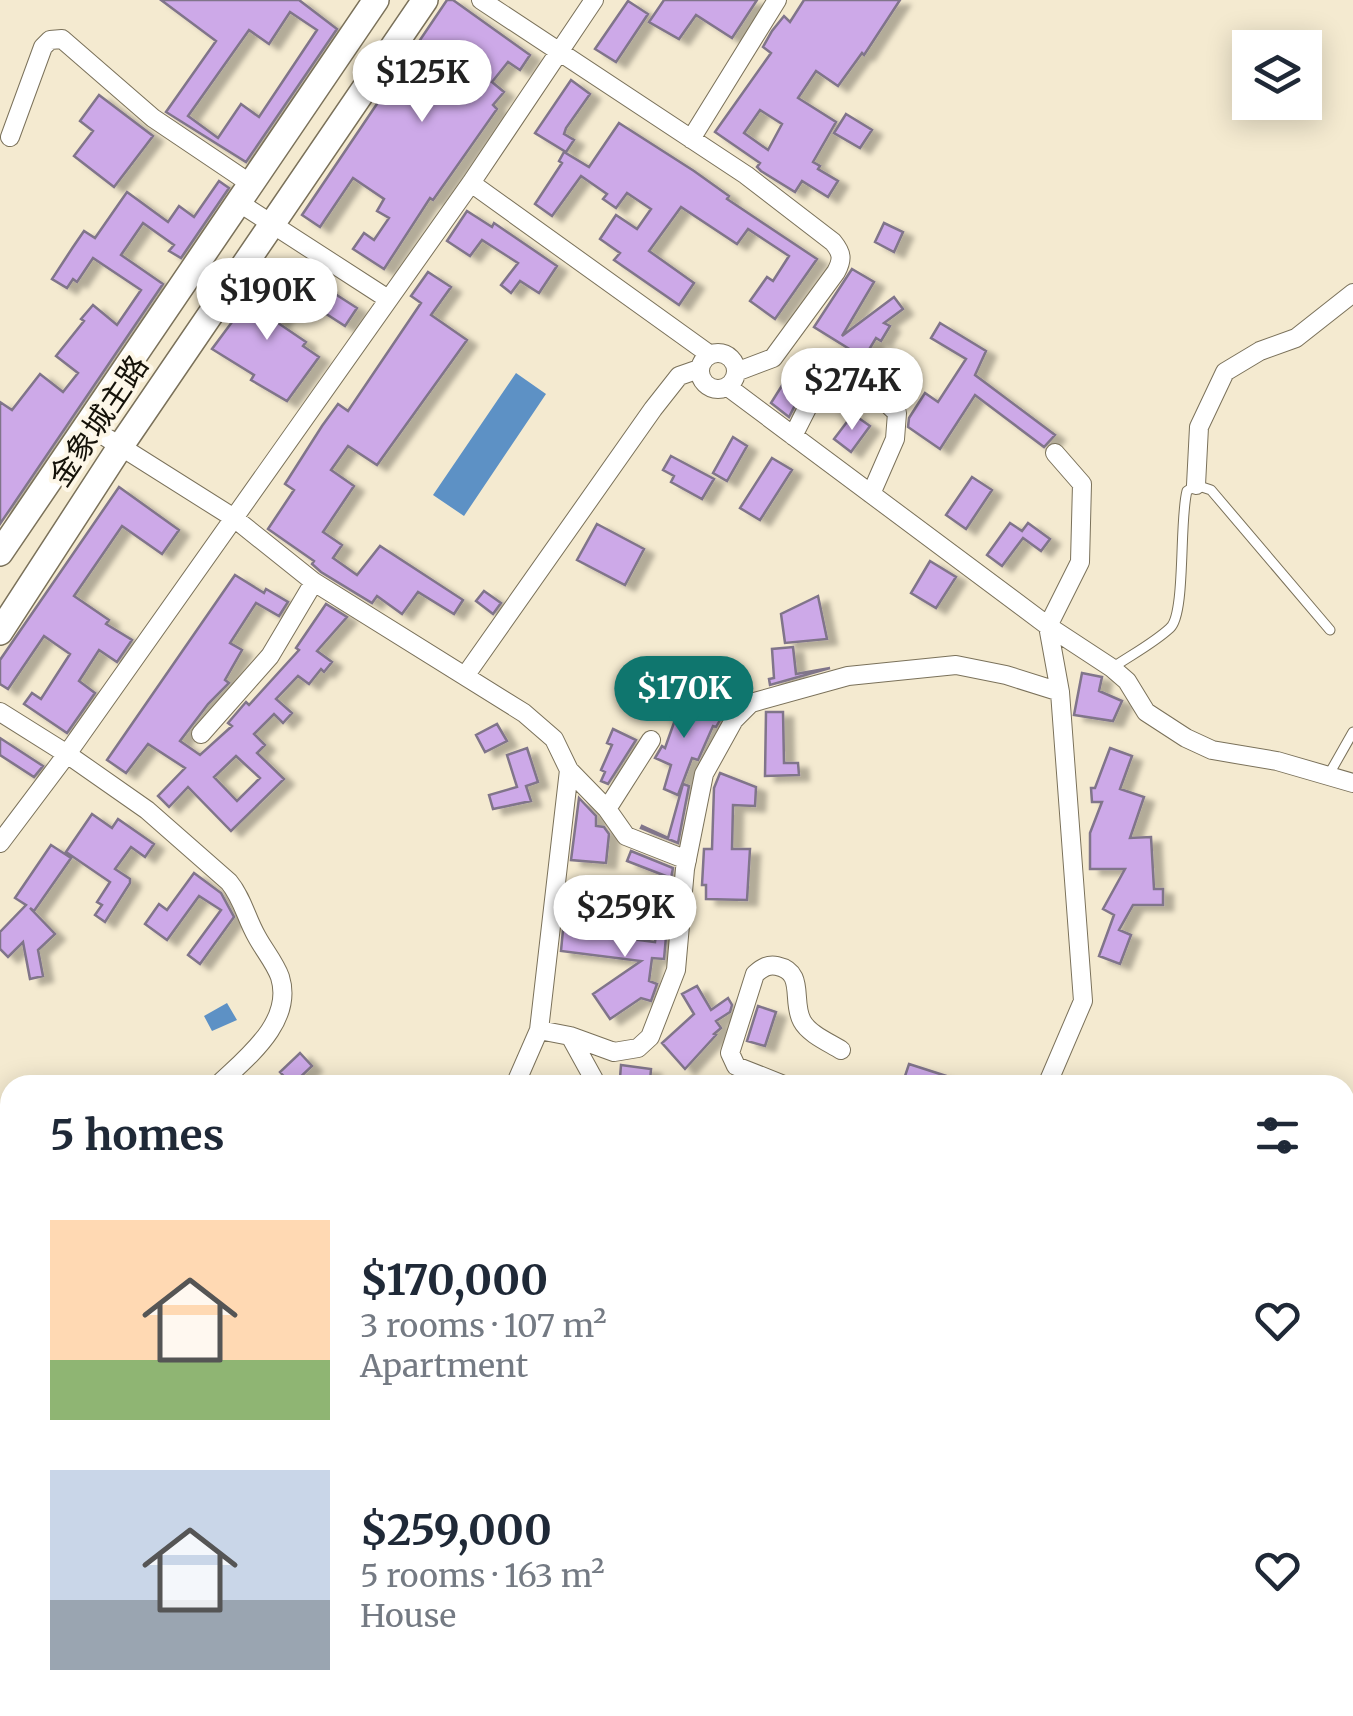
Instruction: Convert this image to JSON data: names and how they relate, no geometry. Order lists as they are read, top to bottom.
{
  "streets": {
    "main road": ["金象城主路"]
  },
  "page": {
    "price": [
      "$125K",
      "$190K",
      "$274K",
      "$170K",
      "$259K"
    ],
    "heading": "5 homes",
    "list": [
      {
        "name": "$170,000",
        "note": "3 rooms · 107 m² · Apartment"
      },
      {
        "name": "$259,000",
        "note": "5 rooms · 163 m² · House"
      }
    ]
  }
}
